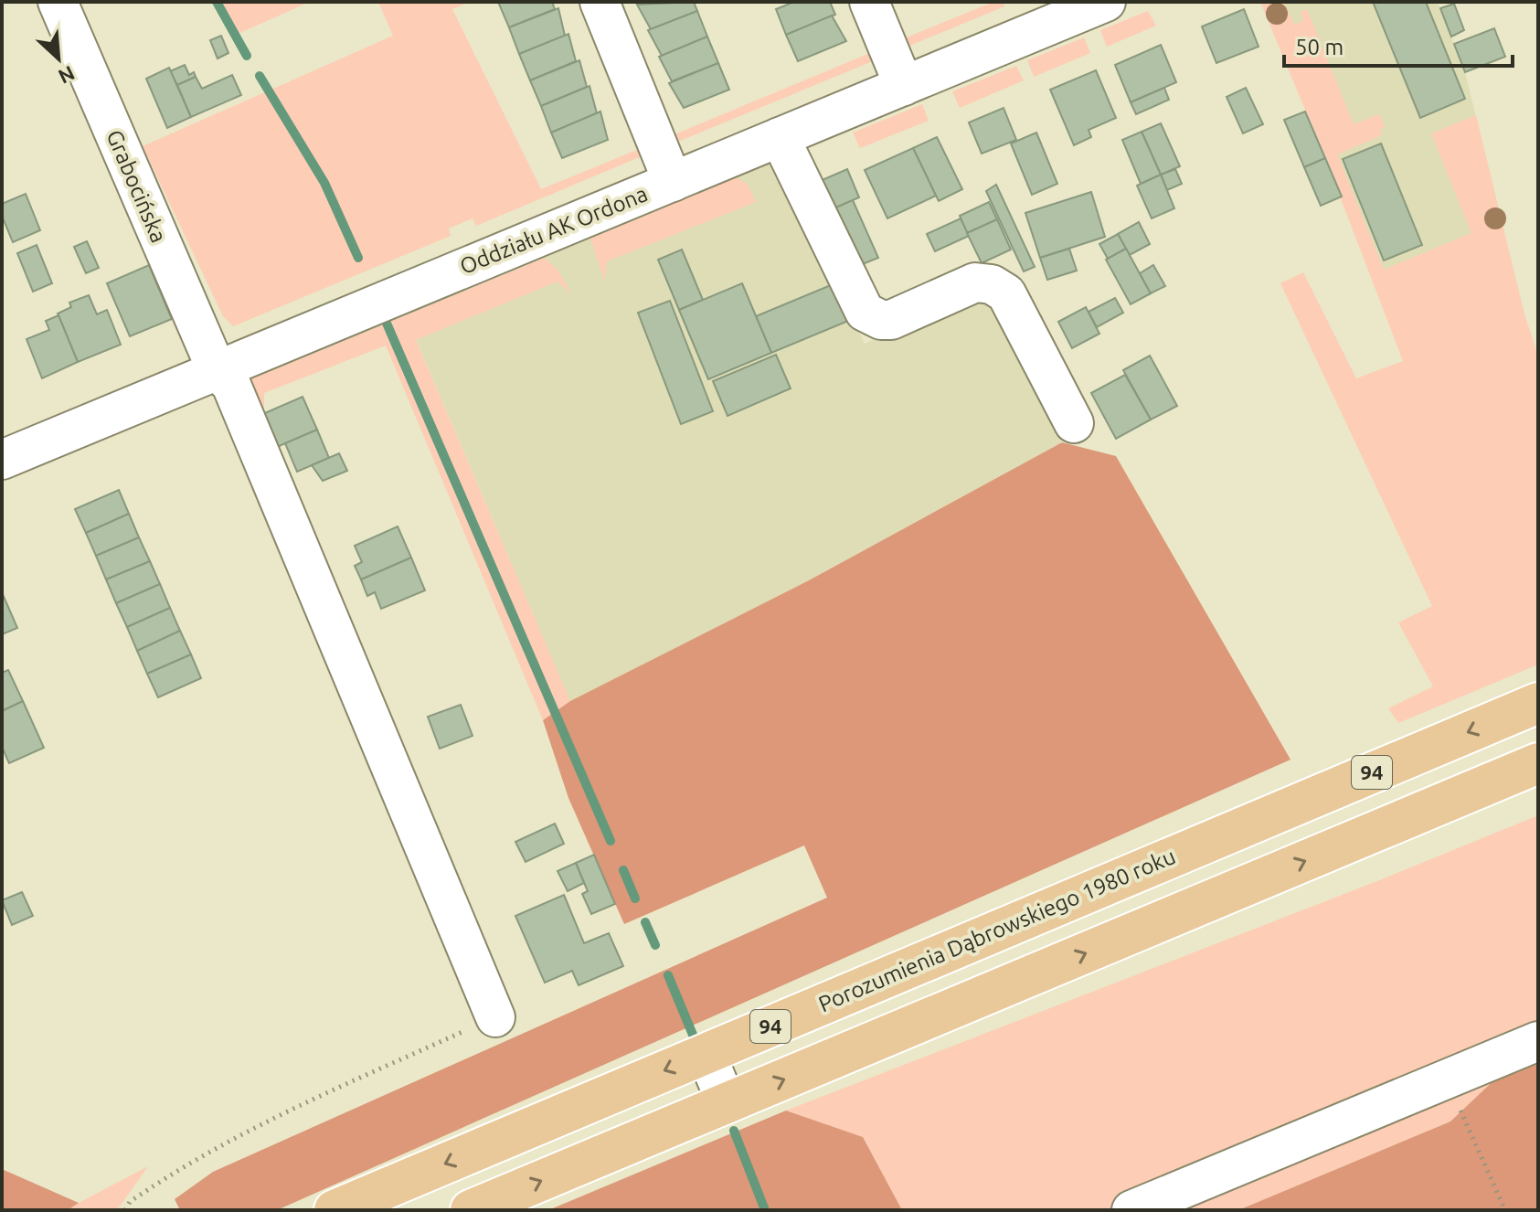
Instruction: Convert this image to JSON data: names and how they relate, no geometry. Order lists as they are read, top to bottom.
{
  "streets": {
    "main road": ["94", "Porozumienia Dąbrowskiego 1980 roku"],
    "street": ["Grabocińska", "Oddziału AK Ordona"]
  },
  "crossings": [
    ["Grabocińska", "Oddziału AK Ordona"]
  ],
  "scale_bar": "50 m",
  "north": "bottom right"
}
